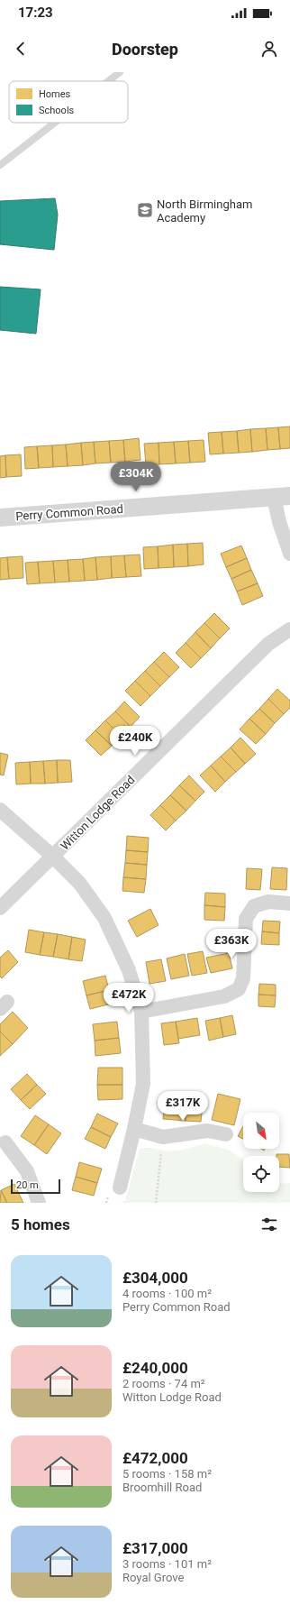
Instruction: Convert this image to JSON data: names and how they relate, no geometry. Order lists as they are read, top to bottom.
{
  "streets": {
    "street": ["Perry Common Road", "Witton Lodge Road"]
  },
  "places": {
    "school or university": ["North Birmingham Academy"]
  },
  "legend": ["Homes", "Schools"],
  "scale_bar": "20 m",
  "north": "bottom right",
  "page": {
    "status": "17:23",
    "header": "Doorstep",
    "price": [
      "£304K",
      "£240K",
      "£363K",
      "£472K",
      "£317K"
    ],
    "scale": "20 m",
    "heading": "5 homes",
    "list": [
      {
        "name": "£304,000",
        "note": "4 rooms · 100 m² · Perry Common Road"
      },
      {
        "name": "£240,000",
        "note": "2 rooms · 74 m² · Witton Lodge Road"
      },
      {
        "name": "£472,000",
        "note": "5 rooms · 158 m² · Broomhill Road"
      },
      {
        "name": "£317,000",
        "note": "3 rooms · 101 m² · Royal Grove"
      }
    ]
  }
}
